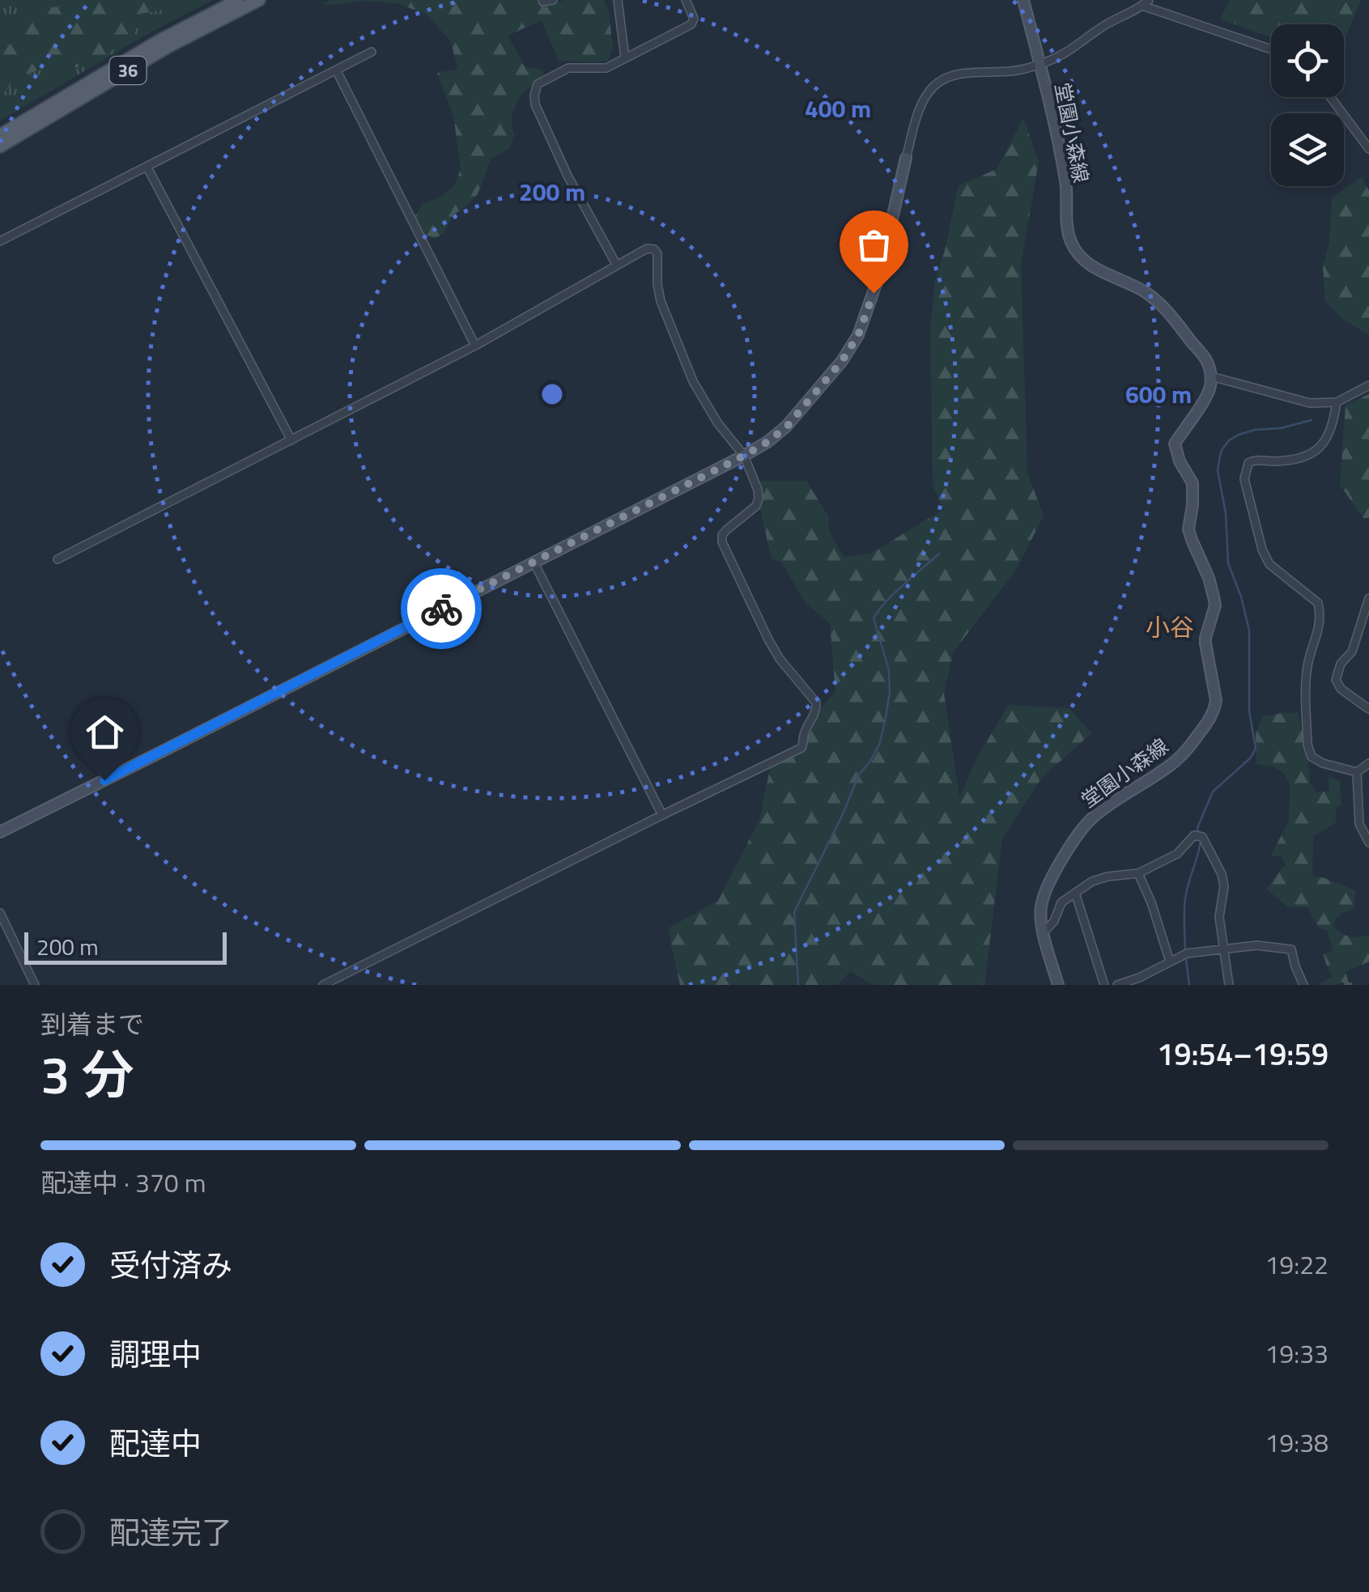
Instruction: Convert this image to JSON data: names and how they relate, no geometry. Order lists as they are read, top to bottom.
{
  "streets": {
    "main road": ["36"],
    "street": ["堂園小森線"]
  },
  "districts": ["小谷"],
  "scale_bar": "200 m",
  "page": {
    "scale": "200 m",
    "heading": ["3 分", "到着まで", "19:54–19:59"],
    "bar": "配達中 · 370 m",
    "list": [
      ["受付済み", "19:22"],
      ["調理中", "19:33"],
      ["配達中", "19:38"],
      "配達完了"
    ]
  },
  "rings": ["400 m", "200 m", "600 m"]
}
